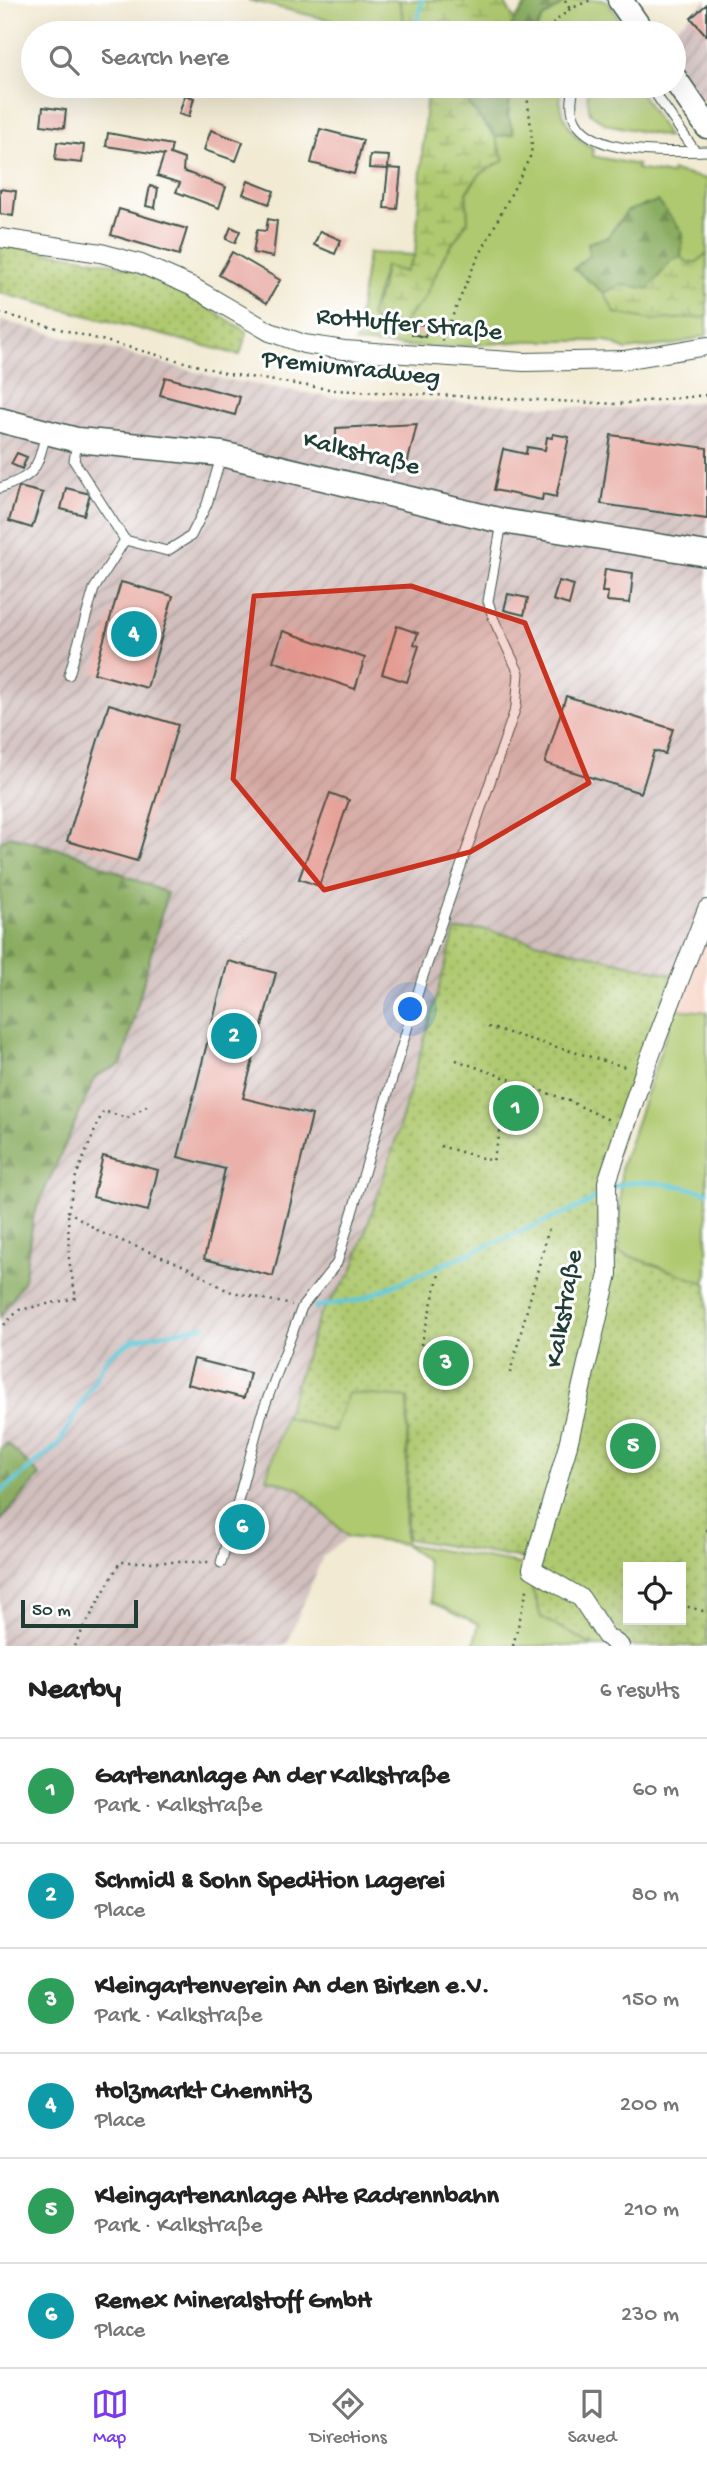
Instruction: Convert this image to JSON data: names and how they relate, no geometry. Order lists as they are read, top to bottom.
{
  "streets": {
    "main road": ["Kalkstraße"],
    "street": ["Rottluffer Straße"],
    "path": ["Premiumradweg"]
  },
  "scale_bar": "50 m",
  "page": {
    "search": "Search here",
    "pins": [
      "4",
      "2",
      "1",
      "3",
      "5",
      "6"
    ],
    "scale": "50 m",
    "heading": ["Nearby", "6 results"],
    "list": [
      {
        "mark": "1",
        "name": "Gartenanlage An der Kalkstraße",
        "note": "Park · Kalkstraße",
        "value": "60 m"
      },
      {
        "mark": "2",
        "name": "Schmidl & Sohn Spedition Lagerei",
        "note": "Place",
        "value": "80 m"
      },
      {
        "mark": "3",
        "name": "Kleingartenverein An den Birken e.V.",
        "note": "Park · Kalkstraße",
        "value": "150 m"
      },
      {
        "mark": "4",
        "name": "Holzmarkt Chemnitz",
        "note": "Place",
        "value": "200 m"
      },
      {
        "mark": "5",
        "name": "Kleingartenanlage Alte Radrennbahn",
        "note": "Park · Kalkstraße",
        "value": "210 m"
      },
      {
        "mark": "6",
        "name": "Remex Mineralstoff GmbH",
        "note": "Place",
        "value": "230 m"
      }
    ],
    "nav": ["Map", "Directions", "Saved"]
  }
}
